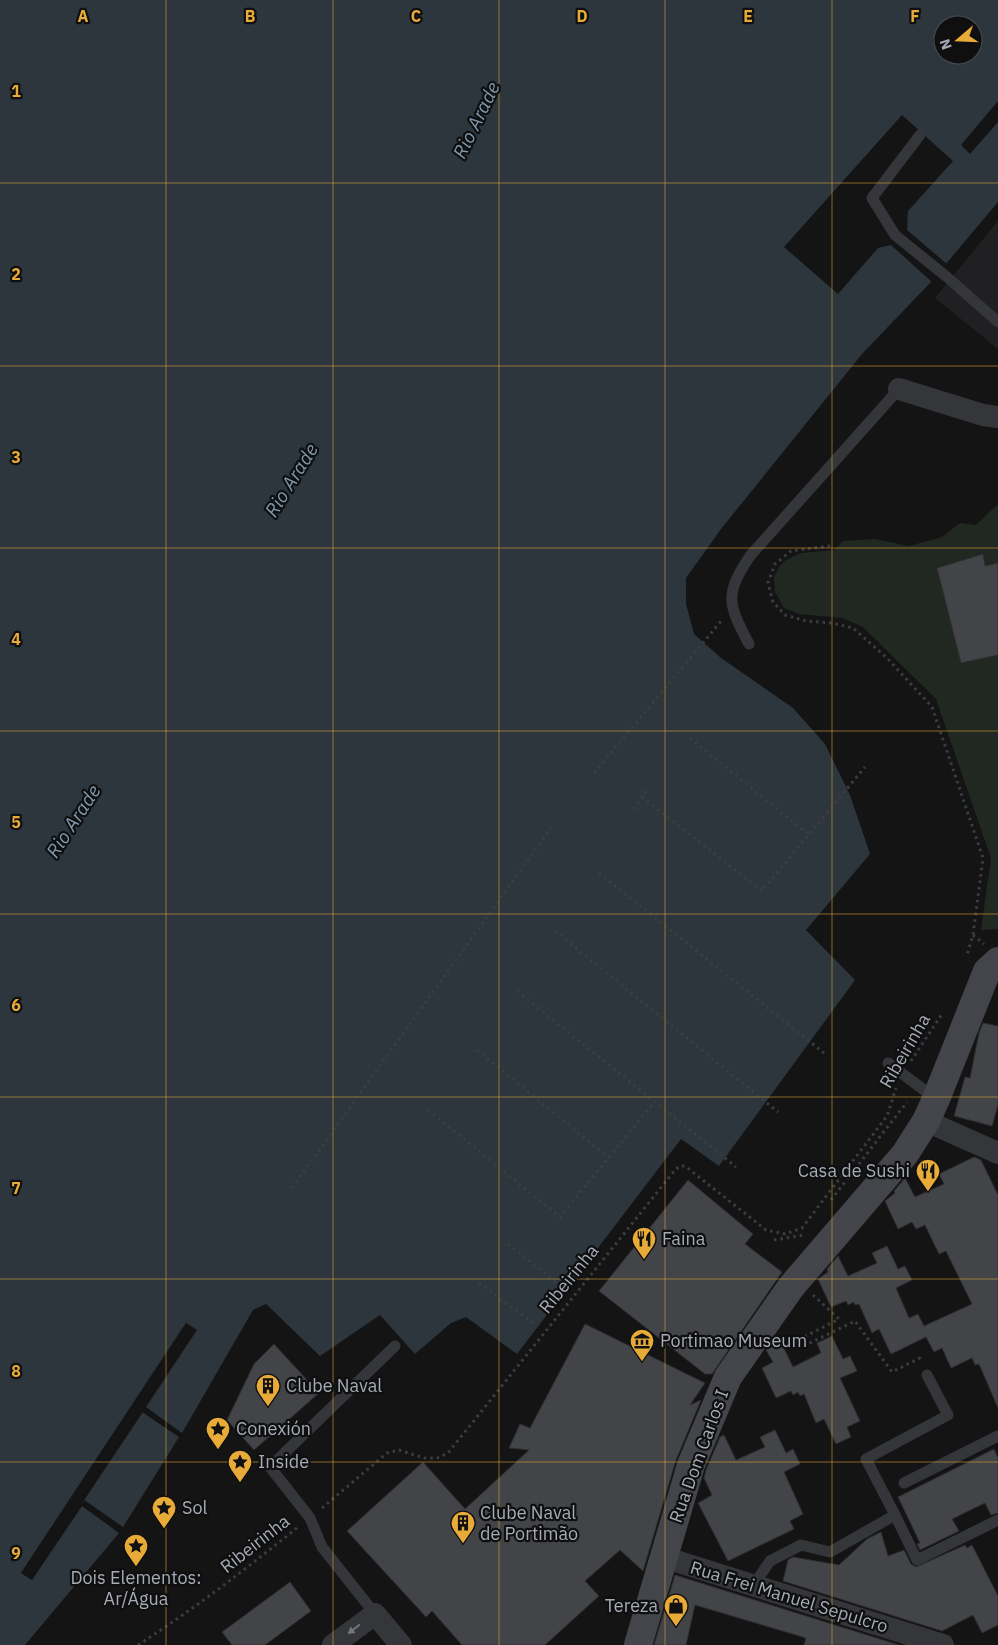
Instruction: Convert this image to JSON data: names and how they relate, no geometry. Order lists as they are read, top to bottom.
{
  "streets": {
    "street": ["Rua Dom Carlos I", "Rua Frei Manuel Sepulcro"],
    "path": ["Ribeirinha"]
  },
  "crossings": [
    ["Rua Dom Carlos I", "Rua Frei Manuel Sepulcro"]
  ],
  "water": ["Rio Arade"],
  "places": {
    "restaurant": ["Casa de Sushi", "Faina"],
    "museum": ["Portimao Museum"],
    "building": ["Clube Naval", "Clube Naval de Portimão"],
    "place": [
      "Conexión",
      "Inside",
      "Sol",
      "Dois Elementos: Ar/Água"
    ],
    "shop": ["Tereza"]
  },
  "north": "left",
  "grid": {
    "columns": [
      "A",
      "B",
      "C",
      "D",
      "E",
      "F"
    ],
    "rows": [
      "1",
      "2",
      "3",
      "4",
      "5",
      "6",
      "7",
      "8",
      "9"
    ]
  }
}
